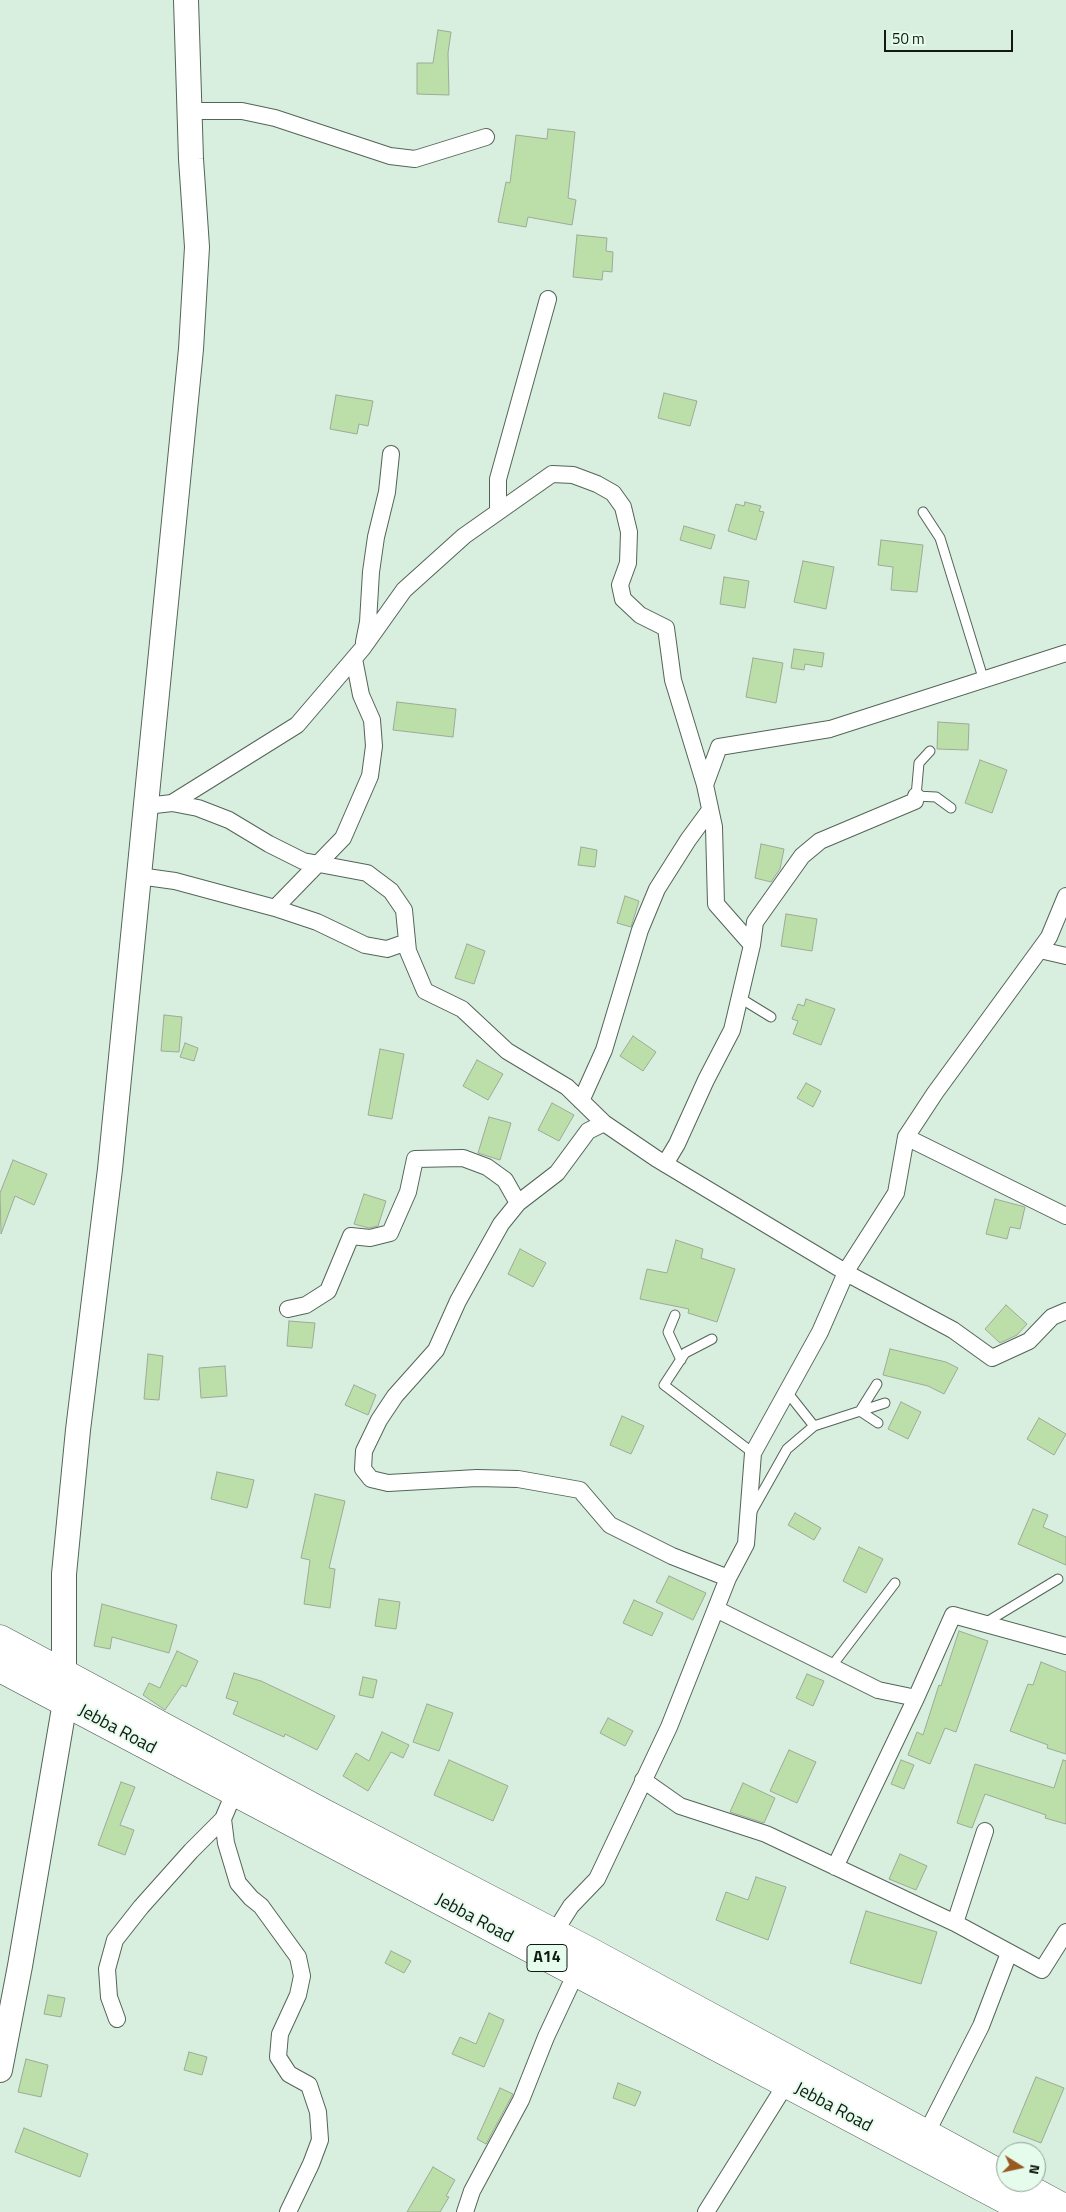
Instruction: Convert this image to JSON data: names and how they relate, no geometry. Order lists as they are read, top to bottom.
{
  "streets": {
    "highway": ["Jebba Road", "A14"]
  },
  "scale_bar": "50 m",
  "north": "right"
}
